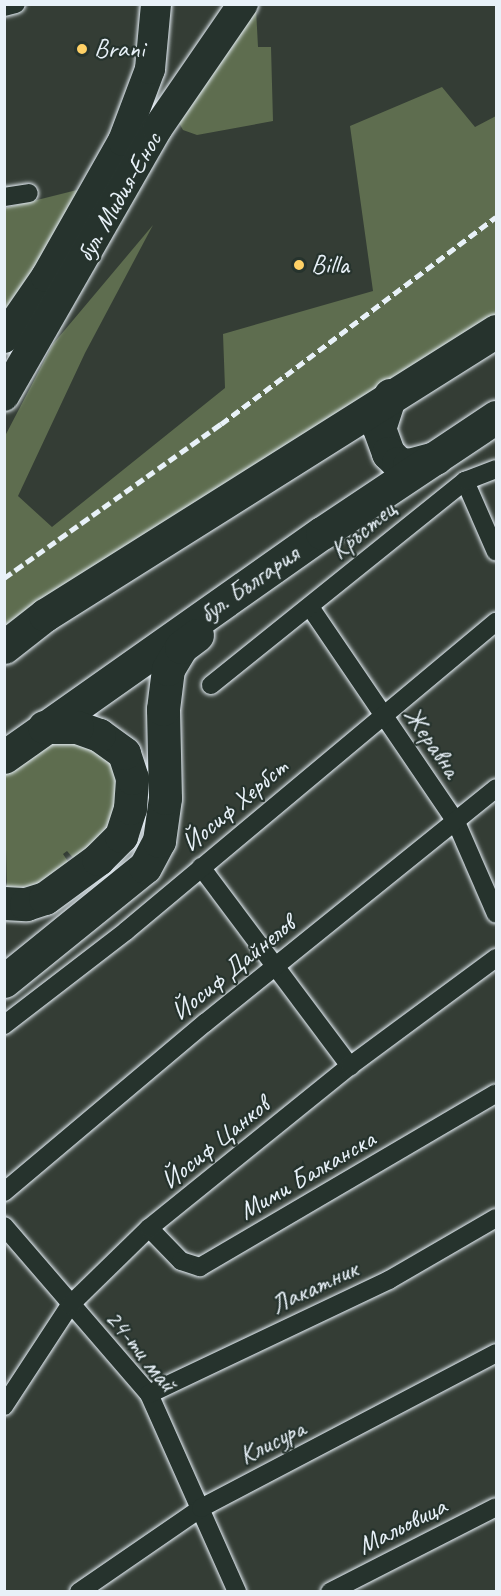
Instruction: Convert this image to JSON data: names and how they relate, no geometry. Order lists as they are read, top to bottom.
{
  "streets": {
    "highway": ["бул. България"],
    "main road": ["бул. Мидия-Енос"],
    "street": [
      "Кръстец",
      "Жеравна",
      "Йосиф Хербст",
      "Йосиф Дайнелов",
      "Йосиф Цанков",
      "Мими Балканска",
      "Лакатник",
      "24-ти май",
      "Клисура",
      "Мальовица"
    ]
  },
  "crossings": [
    ["Кръстец", "Жеравна"],
    ["Жеравна", "Йосиф Хербст"],
    ["Жеравна", "Йосиф Дайнелов"],
    ["Йосиф Цанков", "Мими Балканска"],
    ["Йосиф Цанков", "24-ти май"],
    ["Лакатник", "24-ти май"],
    ["24-ти май", "Клисура"]
  ],
  "places": ["Brani", "Billa"]
}
